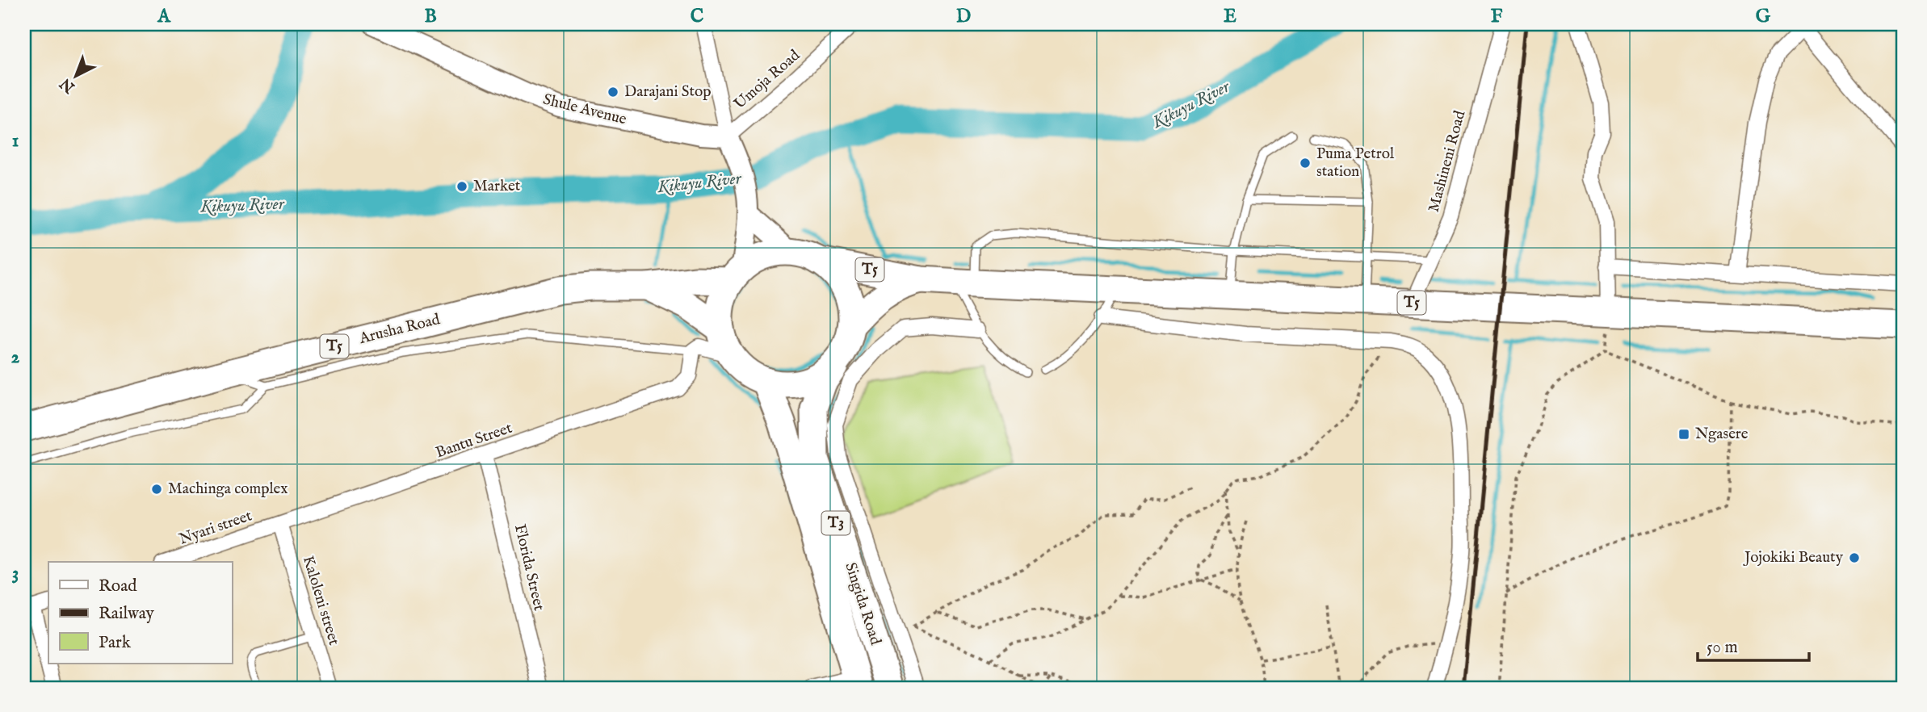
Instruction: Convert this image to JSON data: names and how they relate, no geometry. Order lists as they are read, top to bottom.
{
  "streets": {
    "highway": [
      "T5",
      "Arusha Road",
      "T3",
      "Singida Road"
    ],
    "main road": ["Shule Avenue"],
    "street": [
      "Umoja Road",
      "Mashineni Road",
      "Bantu Street",
      "Nyari street",
      "Florida Street",
      "Kaloleni street"
    ]
  },
  "crossings": [
    ["Umoja Road", "Shule Avenue"],
    ["Mashineni Road", "T5"],
    ["T5", "Arusha Road"],
    ["T5", "Singida Road"],
    ["Bantu Street", "Nyari street"],
    ["Bantu Street", "Florida Street"],
    ["Bantu Street", "Kaloleni street"],
    ["Nyari street", "Kaloleni street"]
  ],
  "water": ["Kikuyu River"],
  "places": {
    "other": [
      "Darajani Stop",
      "Puma Petrol station",
      "Market",
      "Machinga complex",
      "Jojokiki Beauty"
    ],
    "transit": ["Ngasere"]
  },
  "legend": ["Road", "Railway", "Park"],
  "scale_bar": "50 m",
  "north": "bottom left",
  "grid": {
    "columns": [
      "A",
      "B",
      "C",
      "D",
      "E",
      "F",
      "G"
    ],
    "rows": ["1", "2", "3"]
  }
}
